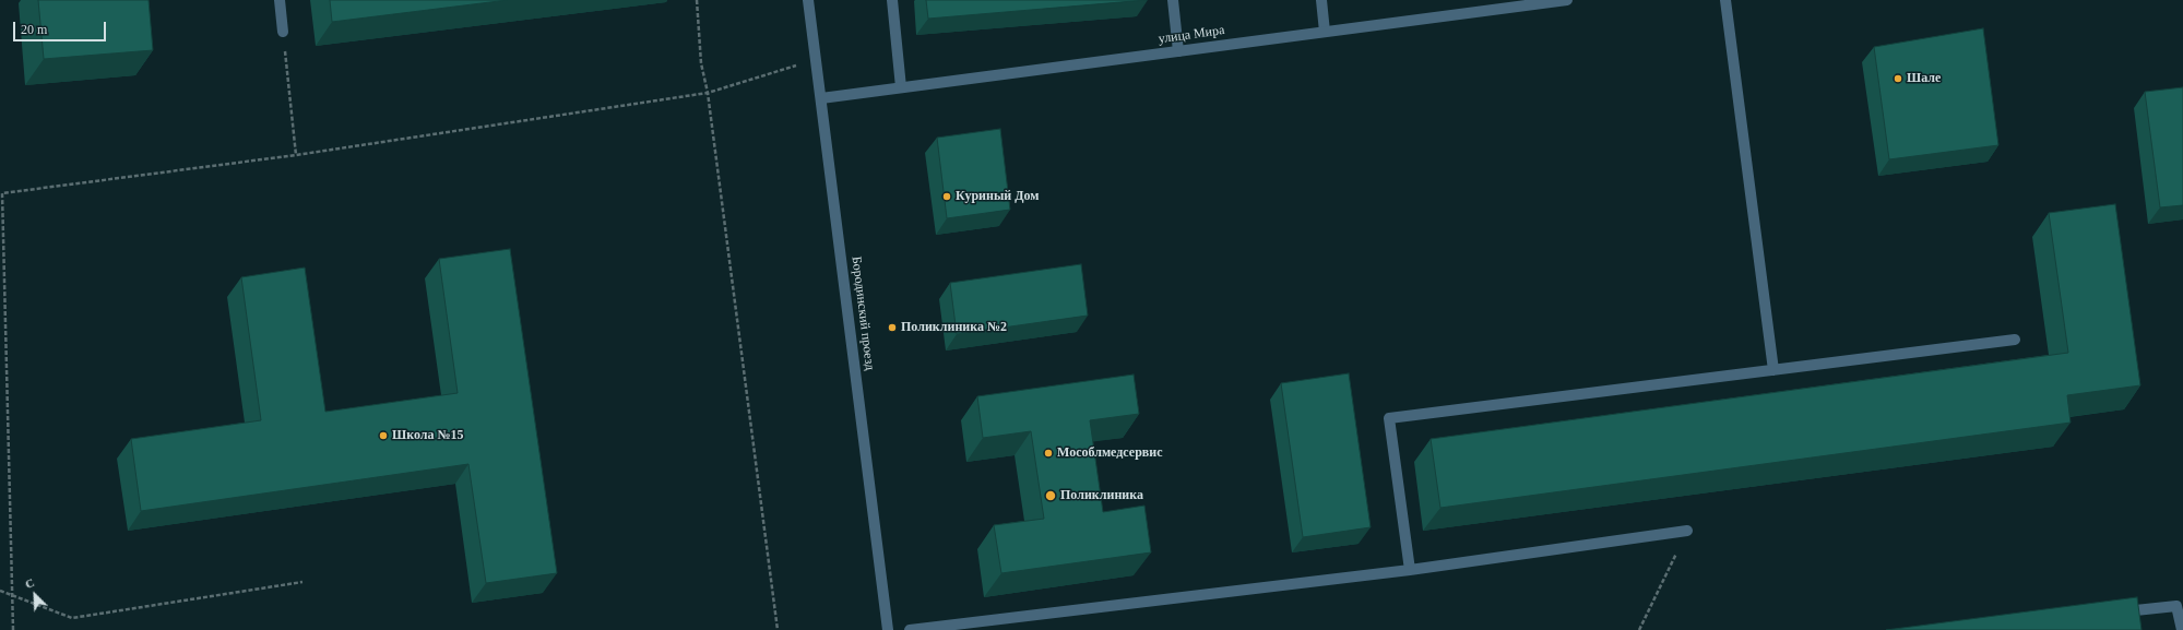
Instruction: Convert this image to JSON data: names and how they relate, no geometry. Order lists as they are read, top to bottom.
{
  "streets": {
    "street": ["улица Мира", "Бородинский проезд"]
  },
  "crossings": [
    ["улица Мира", "Бородинский проезд"]
  ],
  "places": [
    "Шале",
    "Куриный Дом",
    "Поликлиника №2",
    "Школа №15",
    "Мособлмедсервис",
    "Поликлиника"
  ],
  "scale_bar": "20 m",
  "north": "top left"
}
